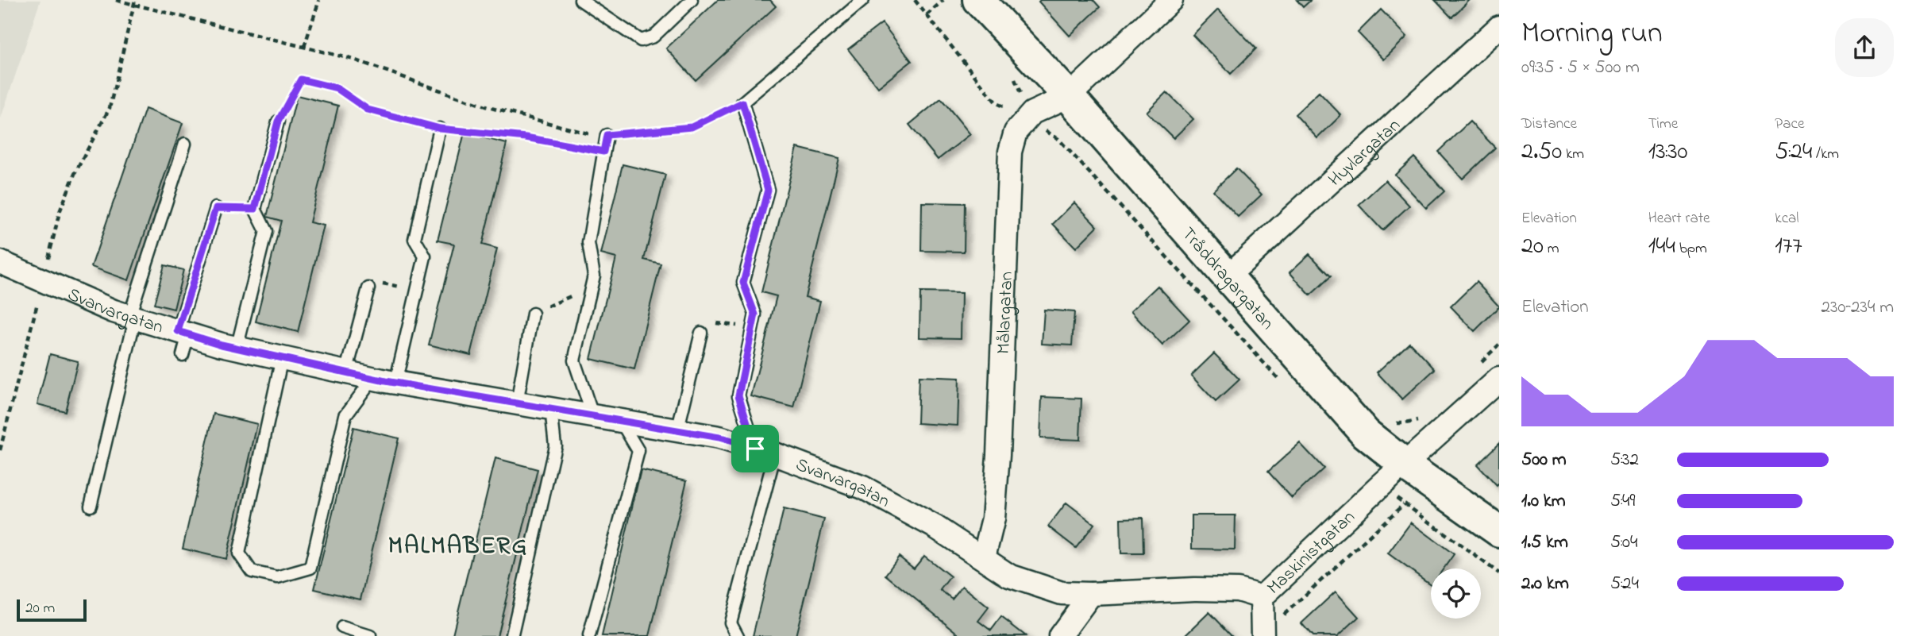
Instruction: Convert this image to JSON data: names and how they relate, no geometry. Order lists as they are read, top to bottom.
{
  "streets": {
    "main road": ["Tråddragargatan"],
    "street": [
      "Hyvlargatan",
      "Svarvargatan",
      "Målargatan",
      "Maskinistgatan"
    ]
  },
  "crossings": [
    ["Hyvlargatan", "Tråddragargatan"],
    ["Tråddragargatan", "Målargatan"],
    ["Tråddragargatan", "Maskinistgatan"],
    ["Svarvargatan", "Målargatan"],
    ["Svarvargatan", "Maskinistgatan"]
  ],
  "districts": ["MALMABERG"],
  "scale_bar": "20 m",
  "page": {
    "heading": ["Morning run", "09:35 · 5 × 500 m"],
    "stats": [
      ["Distance", "2.50 km"],
      ["Time", "13:30"],
      ["Pace", "5:24 /km"],
      ["Elevation", "20 m"],
      ["Heart rate", "144 bpm"],
      ["kcal", "177"]
    ],
    "chart": ["Elevation", "230–234 m"],
    "list": [
      {
        "name": "500 m",
        "note": "5:32"
      },
      {
        "name": "1.0 km",
        "note": "5:49"
      },
      {
        "name": "1.5 km",
        "note": "5:04"
      },
      {
        "name": "2.0 km",
        "note": "5:24"
      }
    ],
    "scale": "20 m"
  }
}
